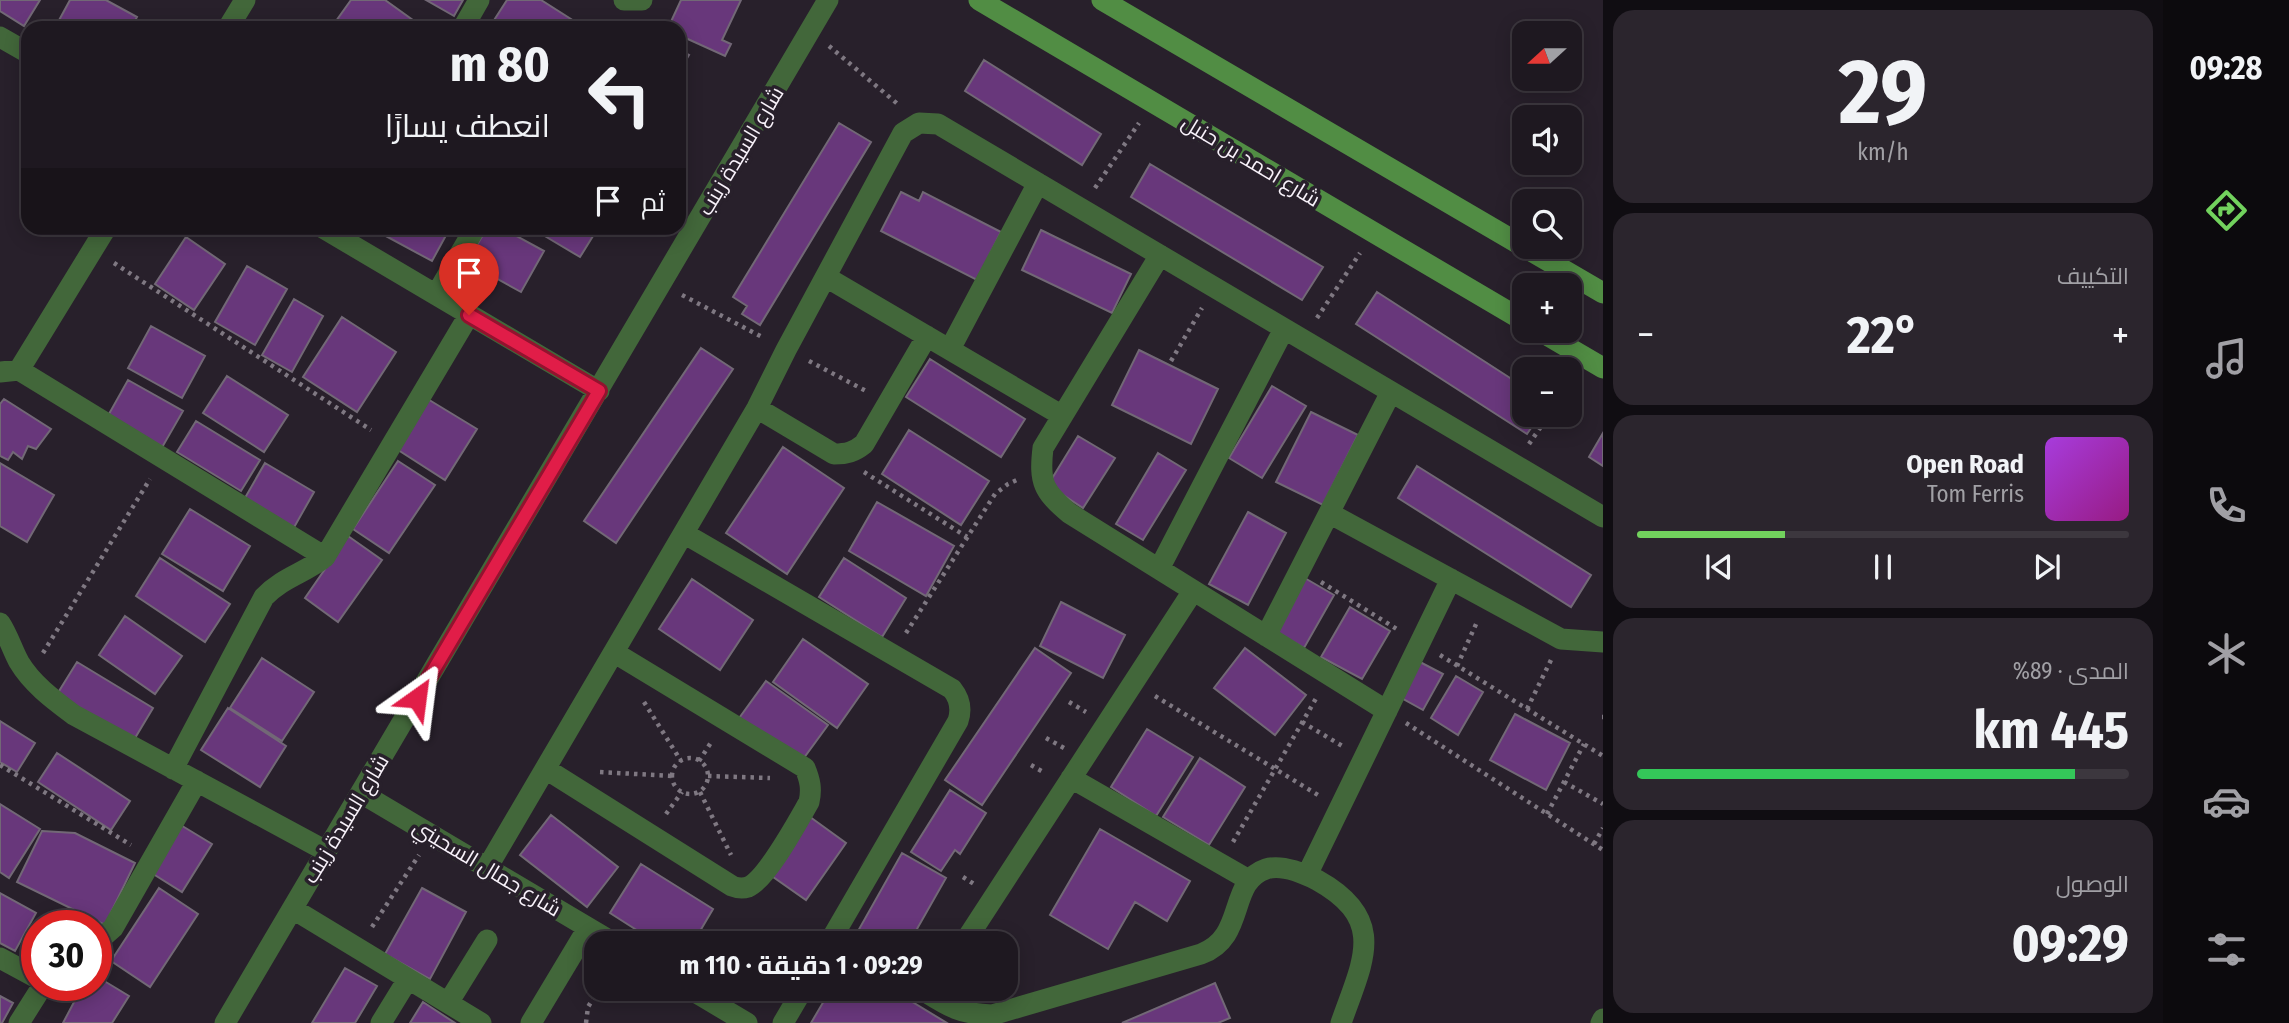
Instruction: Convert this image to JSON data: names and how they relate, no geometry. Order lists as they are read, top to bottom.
{
  "streets": {
    "street": ["شارع السيدة زينب", "شارع احمد بن حنبل", "شارع جمال السحيني"]
  },
  "crossings": [
    ["شارع السيدة زينب", "شارع جمال السحيني"]
  ],
  "north": "left",
  "page": {
    "tabs": "09:28",
    "tile": [
      ["29", "km/h"],
      "التكييف",
      ["المدى · 89%", "445 km"],
      ["الوصول", "09:29"]
    ],
    "map_buttons": ["+", "−"],
    "turn": ["80 m", "انعطف يسارًا"],
    "then": "ثم",
    "heat": ["−", "22°", "+"],
    "song": ["Open Road", "Tom Ferris"],
    "limit": "30",
    "trip": "09:29 · 1 دقيقة · 110 m"
  }
}
